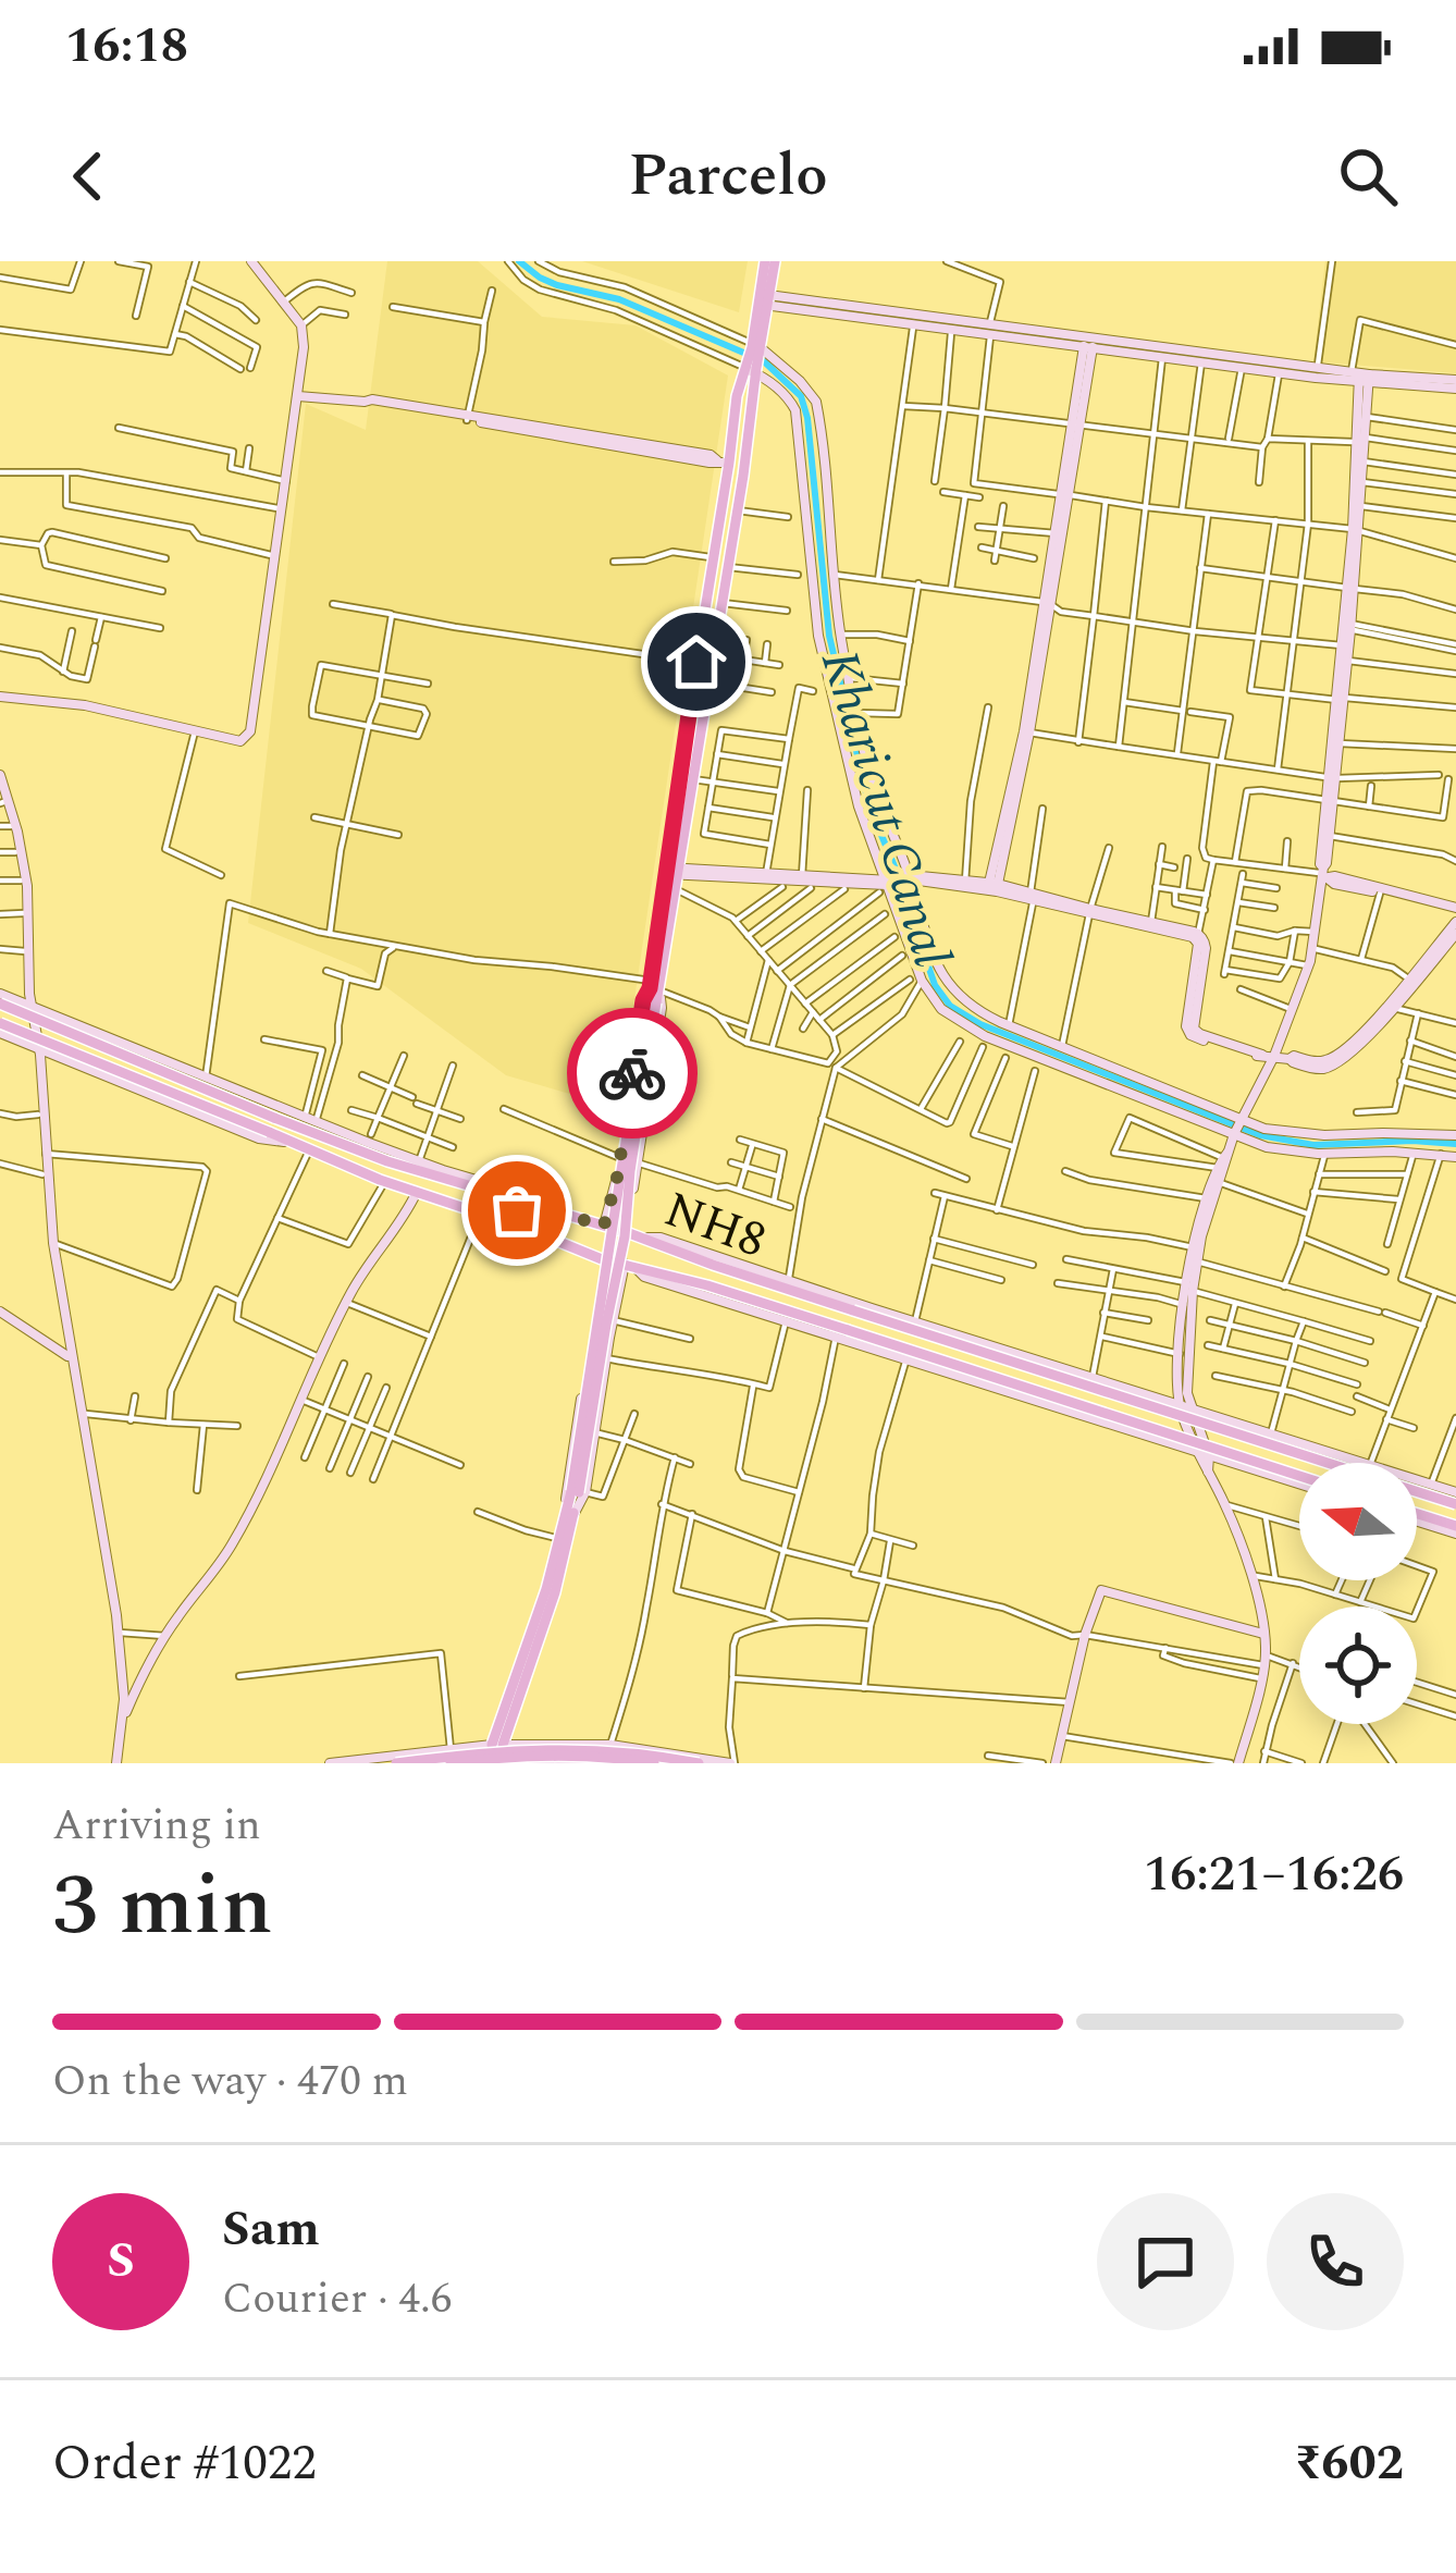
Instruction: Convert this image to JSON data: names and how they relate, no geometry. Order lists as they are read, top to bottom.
{
  "streets": {
    "main road": ["NH8"]
  },
  "water": ["Kharicut Canal"],
  "north": "left",
  "page": {
    "status": "16:18",
    "header": "Parcelo",
    "heading": ["3 min", "Arriving in", "16:21–16:26"],
    "panel": [
      "Sam",
      "Courier · 4.6",
      "Order #1022",
      "₹602"
    ],
    "bar": "On the way · 470 m",
    "round": "S"
  }
}
